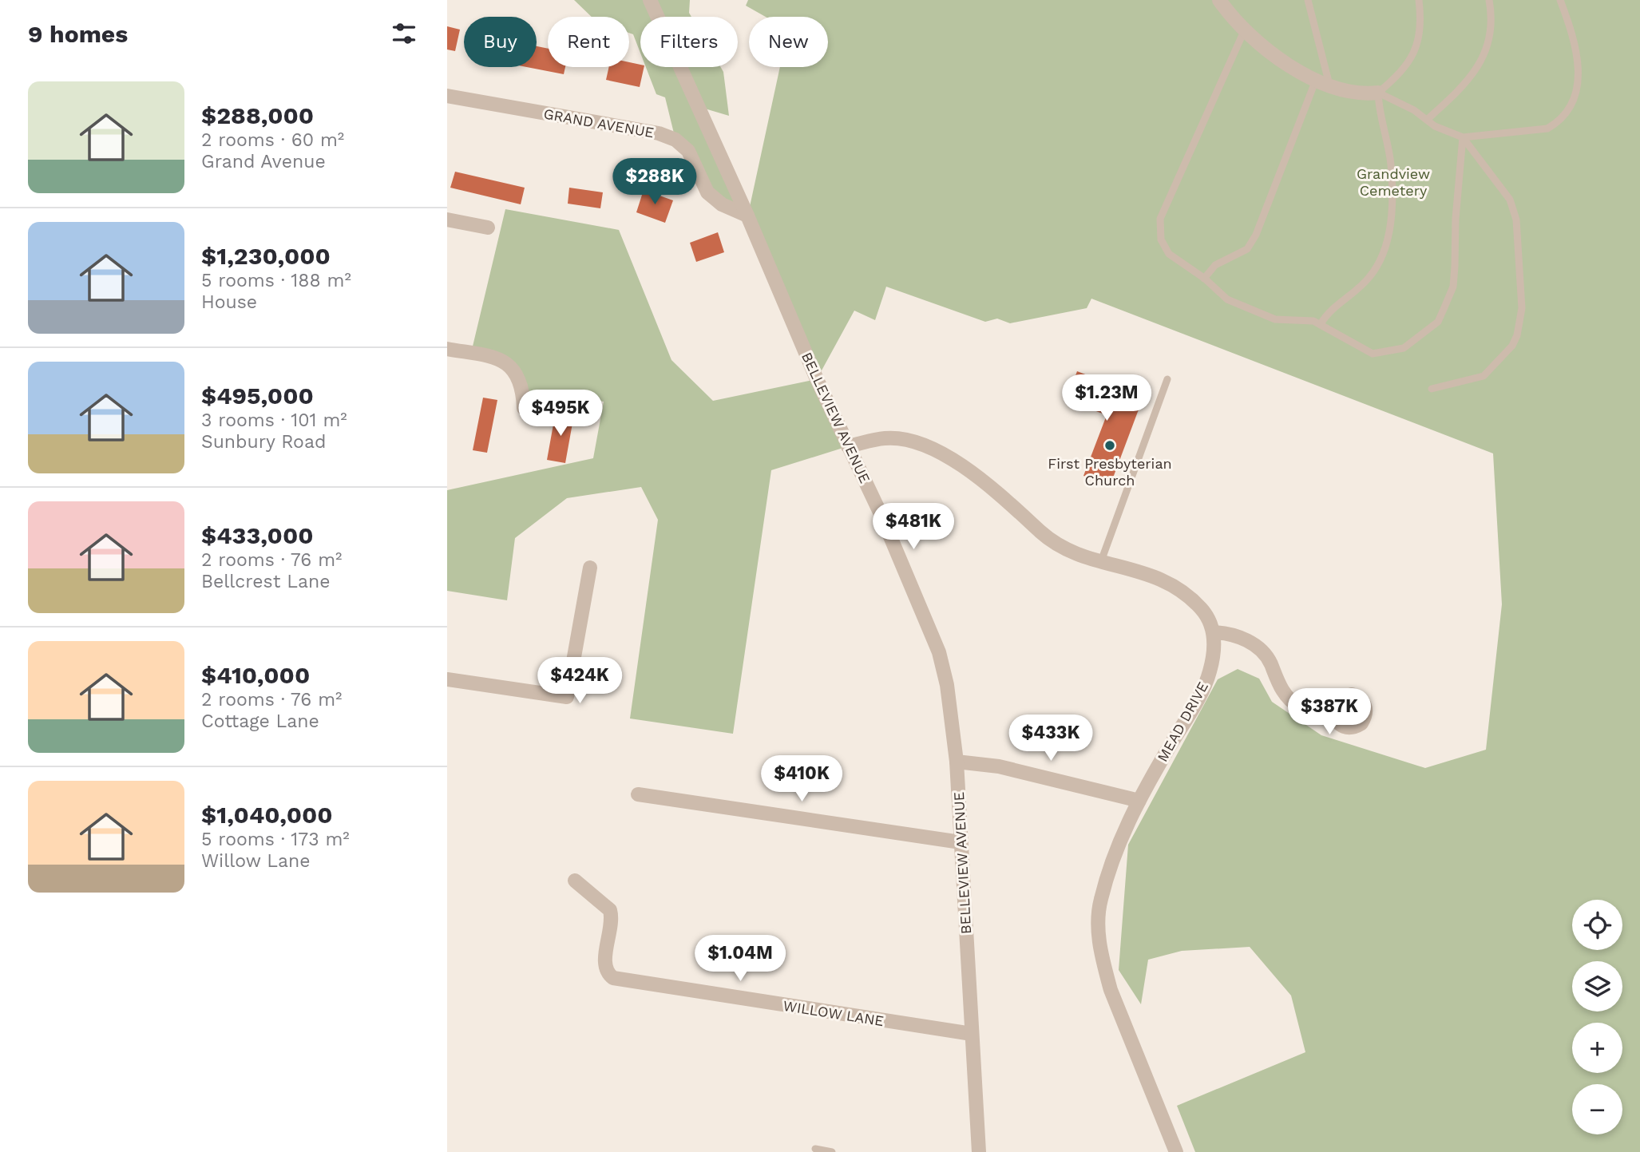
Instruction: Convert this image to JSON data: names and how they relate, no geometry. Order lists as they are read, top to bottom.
{
  "streets": {
    "street": [
      "GRAND AVENUE",
      "BELLEVIEW AVENUE",
      "MEAD DRIVE",
      "WILLOW LANE"
    ]
  },
  "crossings": [
    ["GRAND AVENUE", "BELLEVIEW AVENUE"],
    ["BELLEVIEW AVENUE", "WILLOW LANE"]
  ],
  "parks": ["Grandview Cemetery"],
  "places": ["First Presbyterian Church"],
  "page": {
    "heading": "9 homes",
    "chip": [
      "Buy",
      "Rent",
      "Filters",
      "New"
    ],
    "list": [
      {
        "name": "$288,000",
        "note": "2 rooms · 60 m² · Grand Avenue"
      },
      {
        "name": "$1,230,000",
        "note": "5 rooms · 188 m² · House"
      },
      {
        "name": "$495,000",
        "note": "3 rooms · 101 m² · Sunbury Road"
      },
      {
        "name": "$433,000",
        "note": "2 rooms · 76 m² · Bellcrest Lane"
      },
      {
        "name": "$410,000",
        "note": "2 rooms · 76 m² · Cottage Lane"
      },
      {
        "name": "$1,040,000",
        "note": "5 rooms · 173 m² · Willow Lane"
      }
    ],
    "price": [
      "$288K",
      "$1.23M",
      "$495K",
      "$481K",
      "$424K",
      "$387K",
      "$433K",
      "$410K",
      "$1.04M"
    ],
    "map_buttons": ["+", "−"]
  }
}
